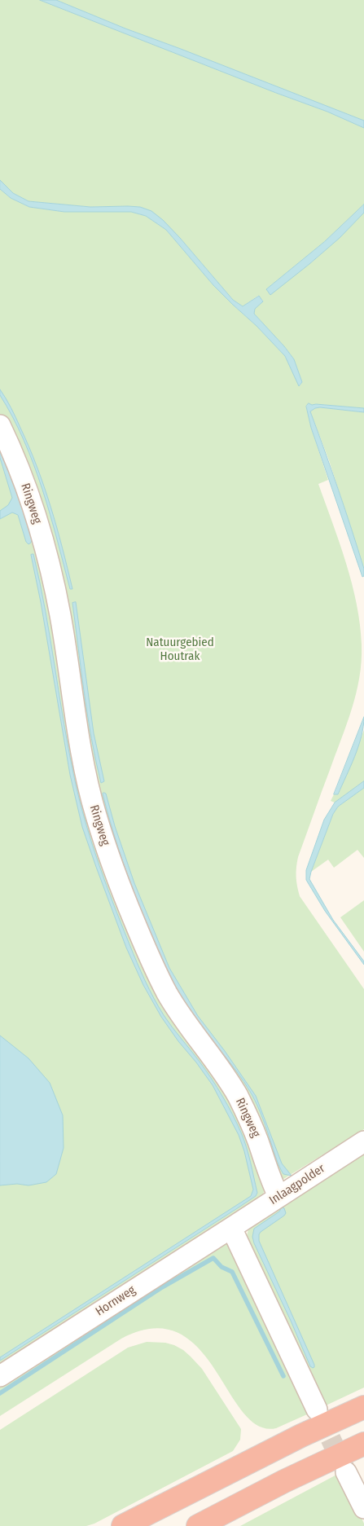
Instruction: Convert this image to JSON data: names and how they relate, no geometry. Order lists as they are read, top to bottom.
{
  "streets": {
    "street": ["Ringweg", "Inlaagpolder", "Hornweg"]
  },
  "crossings": [
    ["Ringweg", "Inlaagpolder"],
    ["Inlaagpolder", "Hornweg"]
  ],
  "parks": ["Natuurgebied Houtrak"]
}
